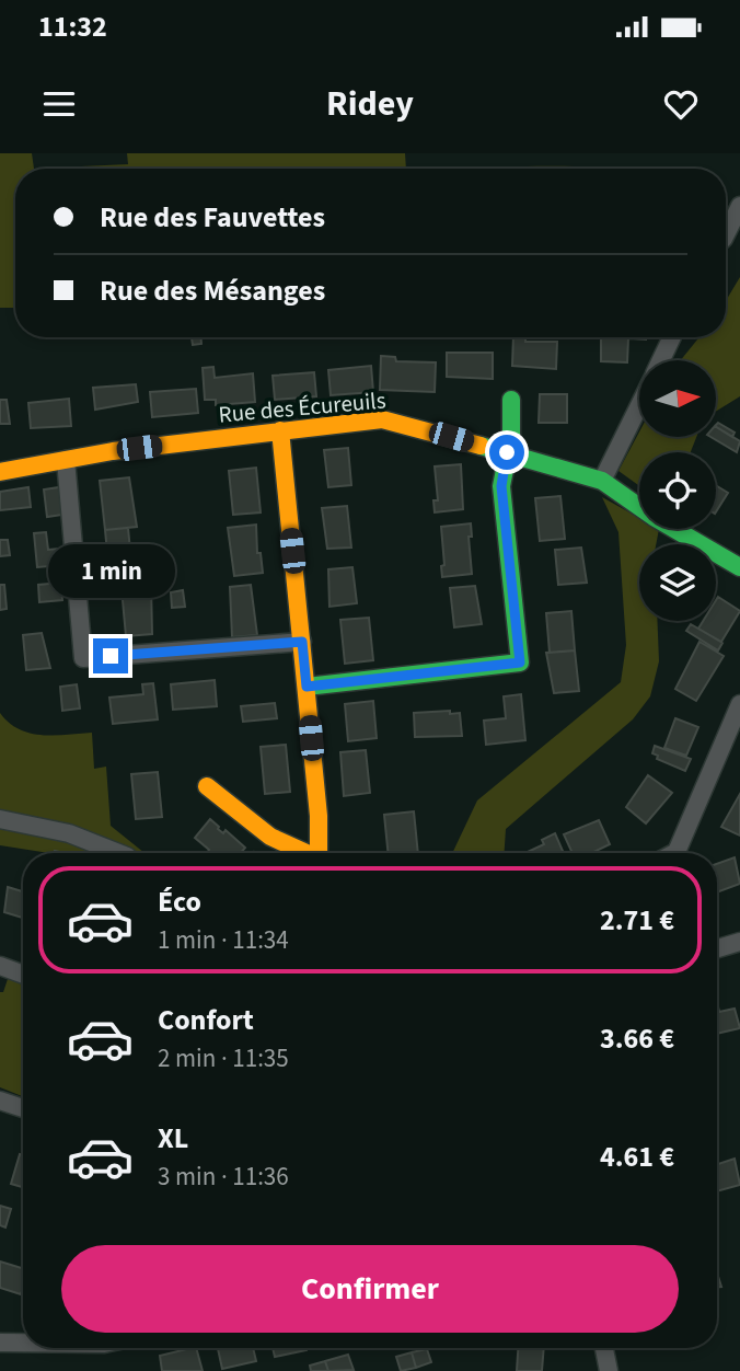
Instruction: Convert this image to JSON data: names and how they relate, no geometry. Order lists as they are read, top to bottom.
{
  "streets": {
    "street": ["Rue des Écureuils"]
  },
  "north": "right",
  "page": {
    "status": "11:32",
    "header": "Ridey",
    "banner": ["Rue des Fauvettes", "Rue des Mésanges"],
    "bubble": "1 min",
    "list": [
      {
        "name": "Éco",
        "note": "1 min · 11:34",
        "value": "2.71 €"
      },
      {
        "name": "Confort",
        "note": "2 min · 11:35",
        "value": "3.66 €"
      },
      {
        "name": "XL",
        "note": "3 min · 11:36",
        "value": "4.61 €"
      }
    ],
    "buttons": "Confirmer"
  }
}
